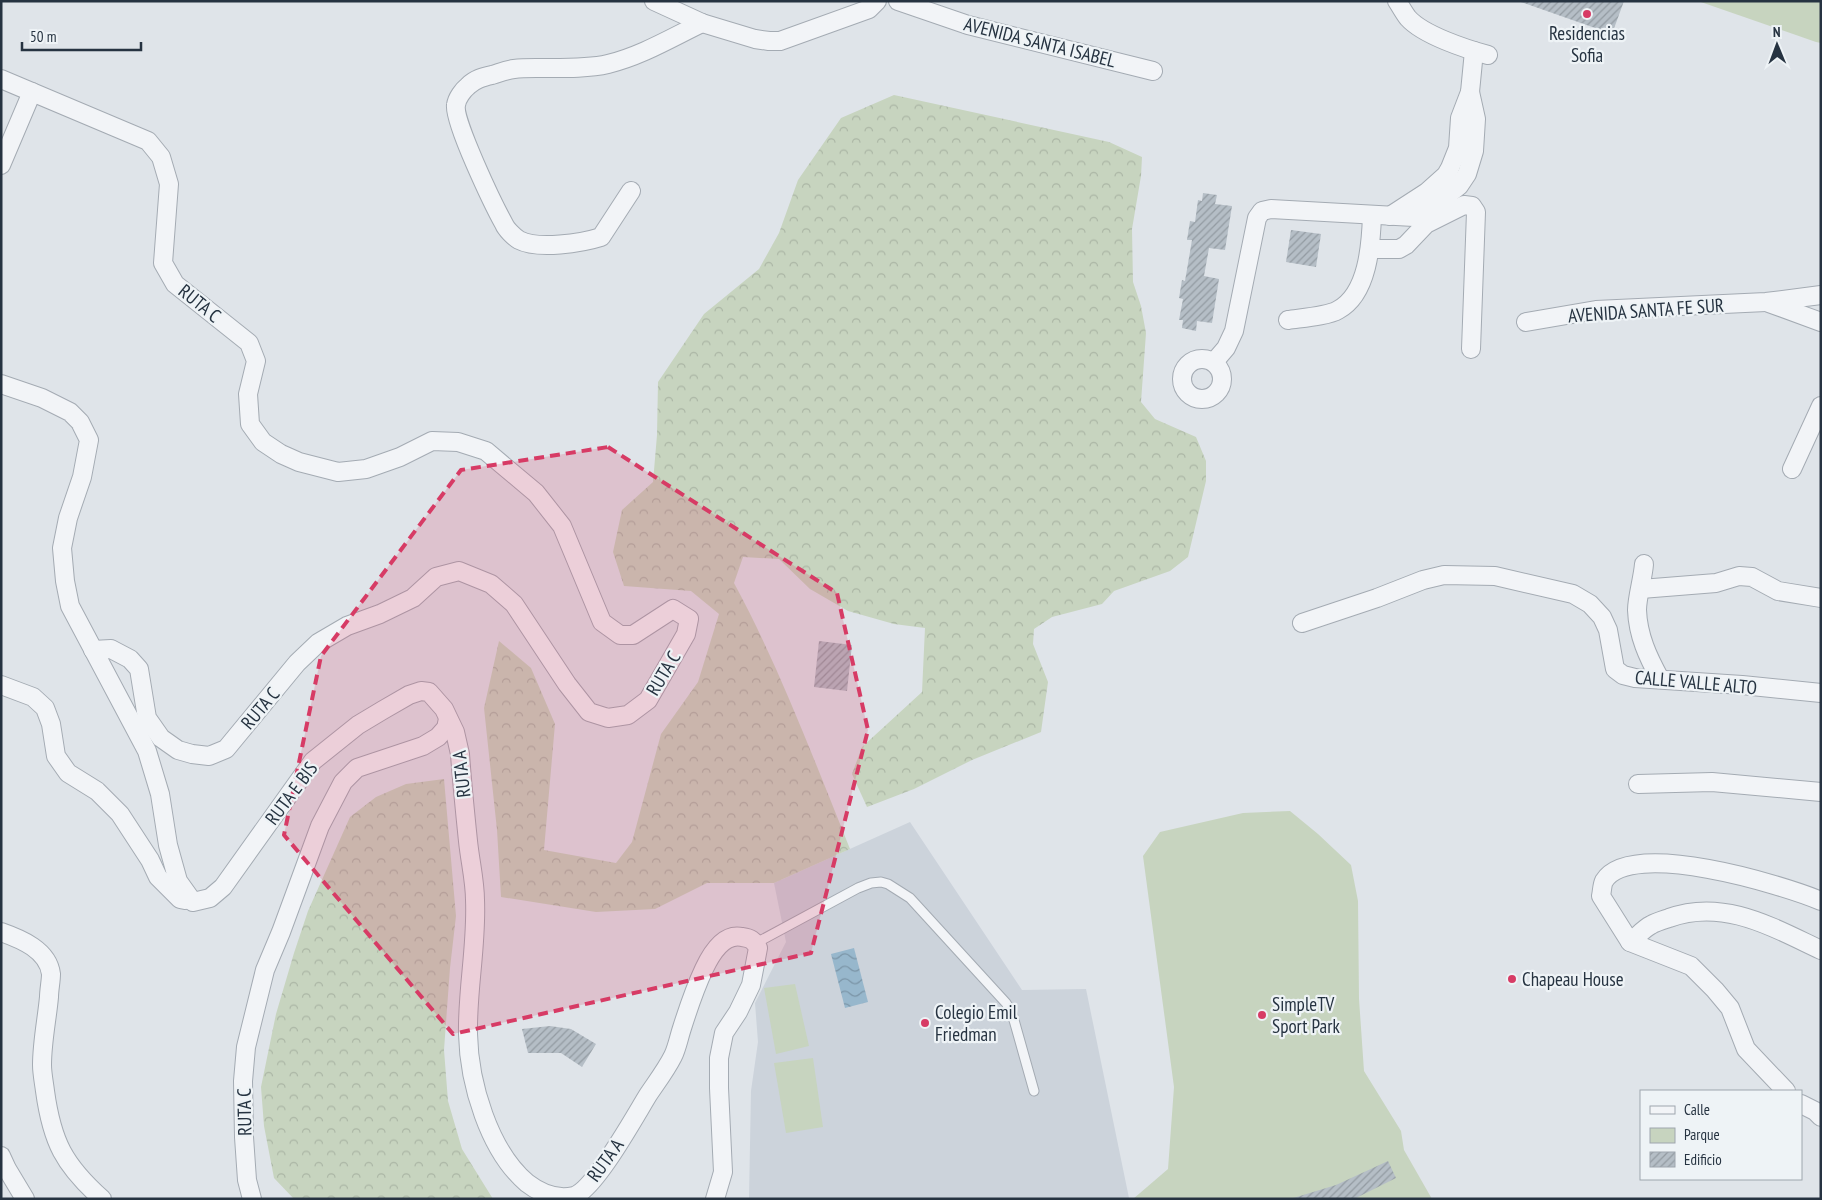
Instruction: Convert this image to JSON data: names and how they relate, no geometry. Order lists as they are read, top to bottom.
{
  "streets": {
    "street": [
      "AVENIDA SANTA ISABEL",
      "RUTA C",
      "AVENIDA SANTA FE SUR",
      "CALLE VALLE ALTO",
      "RUTA A",
      "RUTA E BIS"
    ]
  },
  "crossings": [
    ["RUTA C", "RUTA A"],
    ["RUTA C", "RUTA E BIS"],
    ["RUTA A", "RUTA E BIS"]
  ],
  "places": [
    "Residencias Sofia",
    "Chapeau House",
    "SimpleTV Sport Park",
    "Colegio Emil Friedman"
  ],
  "legend": ["Calle", "Parque", "Edificio"],
  "scale_bar": "50 m",
  "north": "top"
}
